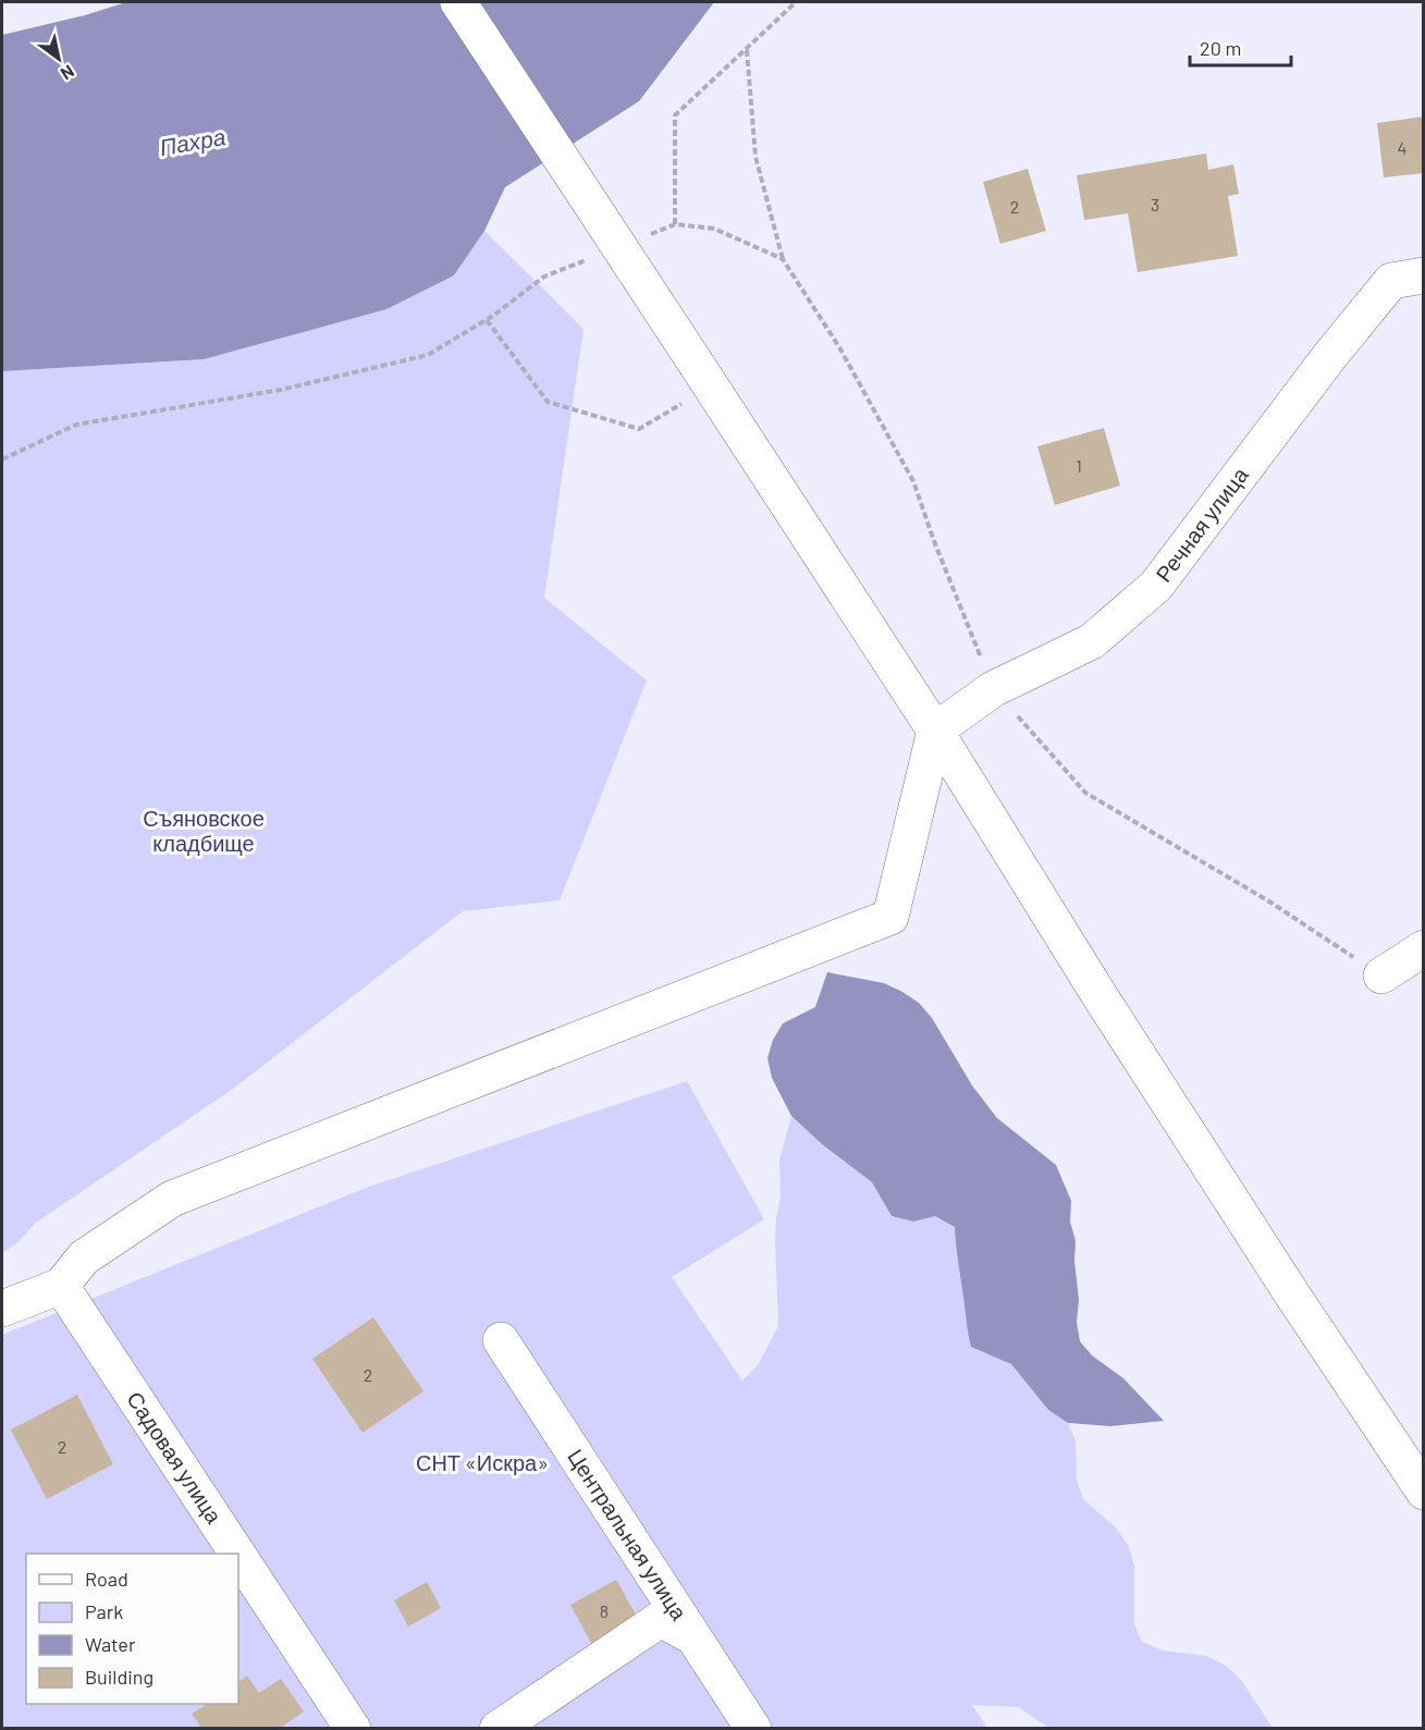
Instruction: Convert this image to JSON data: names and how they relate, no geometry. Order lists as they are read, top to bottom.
{
  "streets": {
    "street": ["Речная улица", "Садовая улица", "Центральная улица"]
  },
  "water": ["Пахра"],
  "parks": ["Съяновское кладбище", "СНТ «Искра»"],
  "house_numbers": [
    "4",
    "3",
    "2",
    "1",
    "2",
    "2",
    "8"
  ],
  "legend": [
    "Road",
    "Park",
    "Water",
    "Building"
  ],
  "scale_bar": "20 m",
  "north": "bottom right"
}
